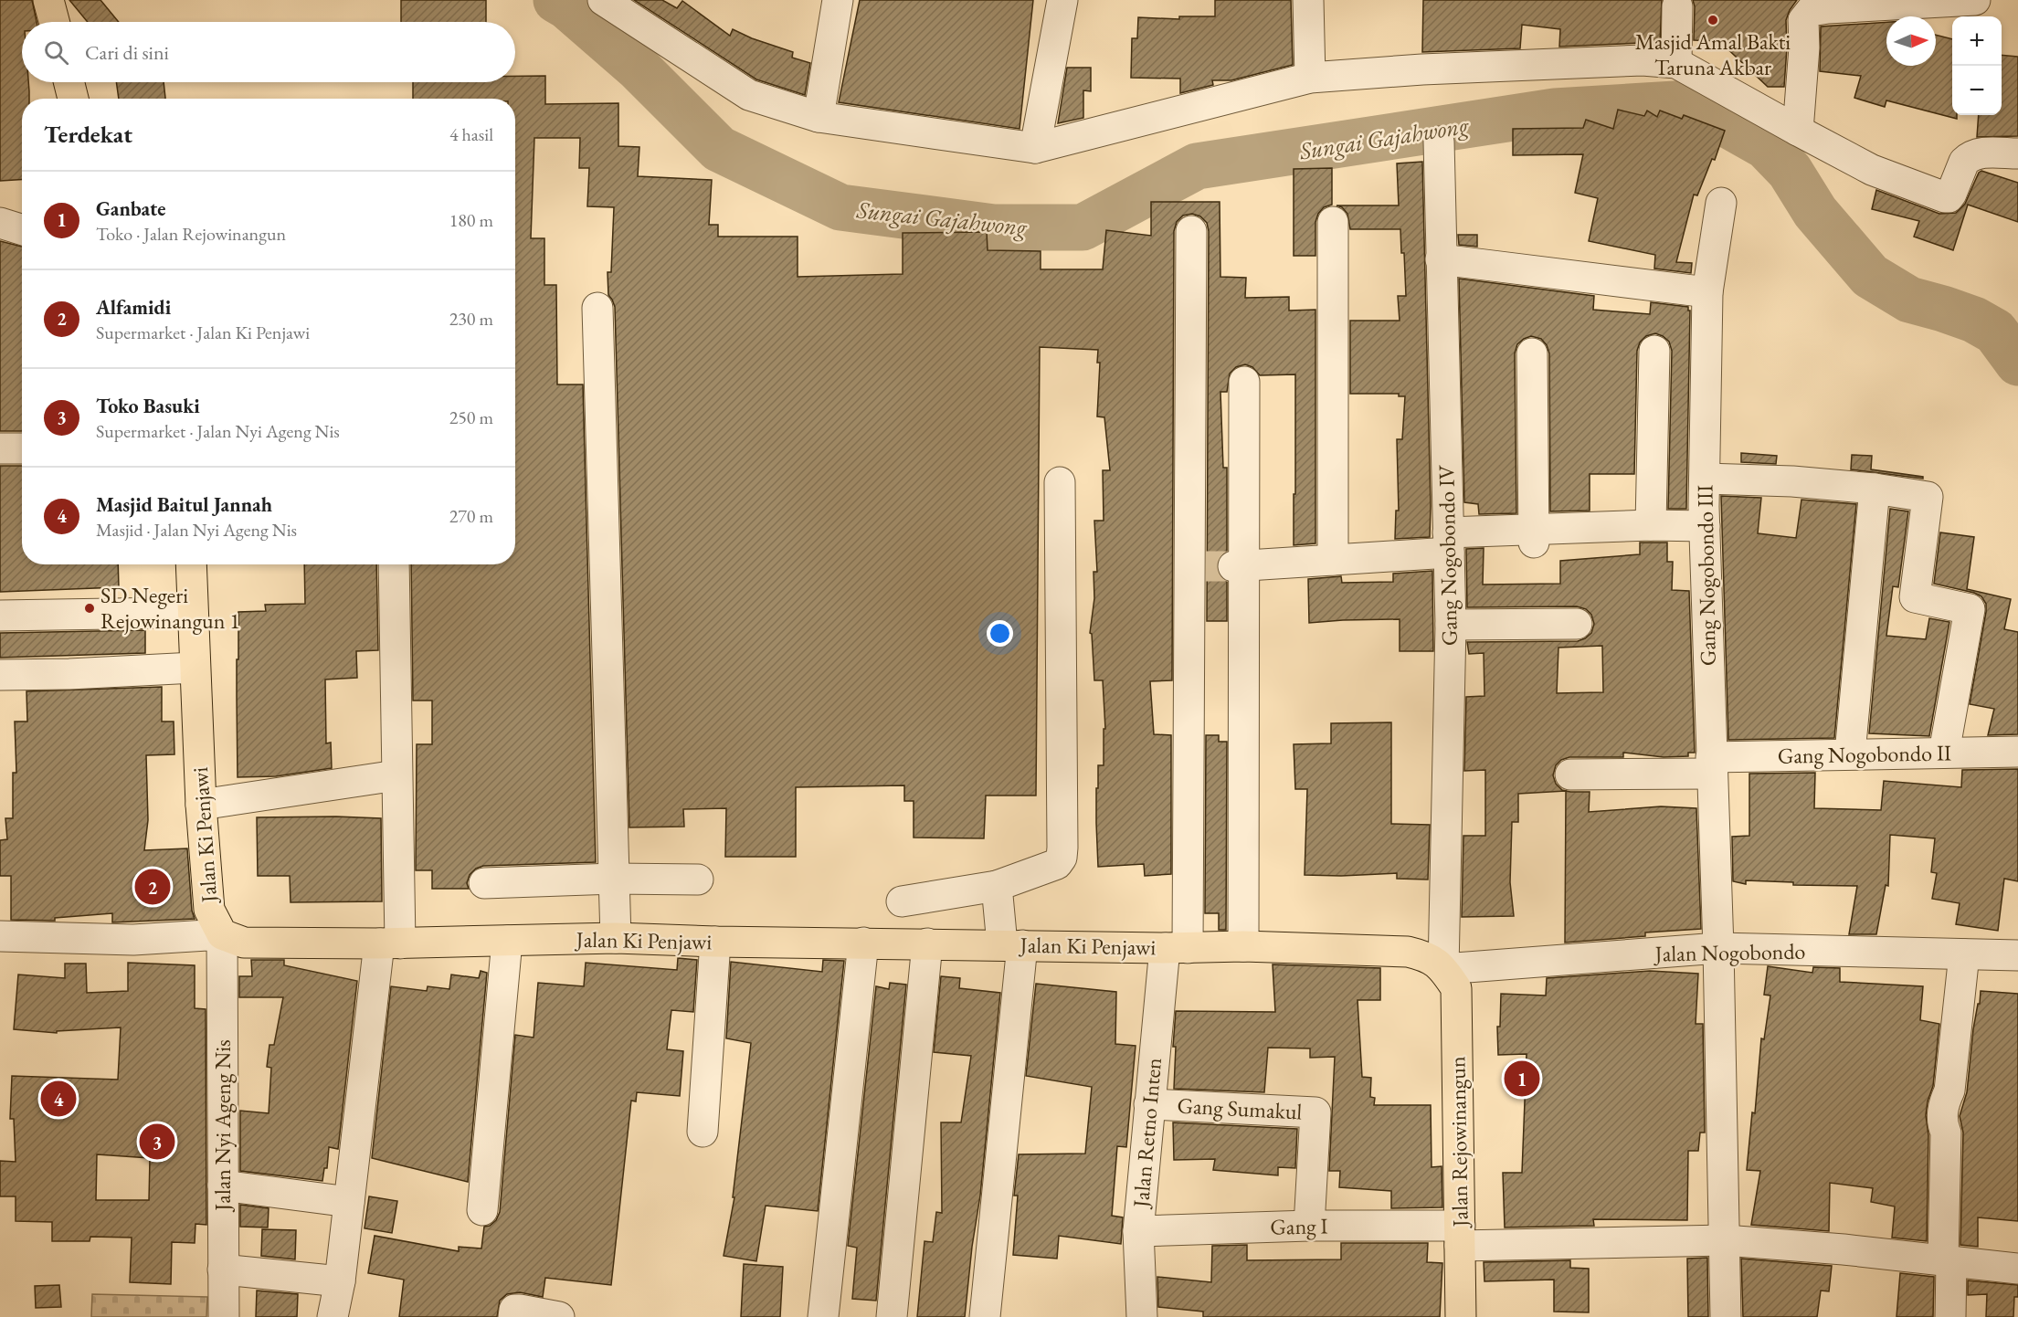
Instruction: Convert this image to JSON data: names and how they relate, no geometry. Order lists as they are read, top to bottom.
{
  "streets": {
    "main road": ["Jalan Ki Penjawi", "Jalan Rejowinangun"],
    "street": [
      "Gang Nogobondo IV",
      "Gang Nogobondo III",
      "Gang Nogobondo II",
      "Jalan Nogobondo",
      "Gang Sumakul",
      "Jalan Nyi Ageng Nis",
      "Jalan Retno Inten",
      "Gang I"
    ]
  },
  "crossings": [
    ["Gang Nogobondo IV", "Jalan Ki Penjawi"],
    ["Gang Nogobondo IV", "Jalan Nogobondo"],
    ["Gang Nogobondo IV", "Jalan Rejowinangun"],
    ["Gang Nogobondo III", "Gang Nogobondo II"],
    ["Gang Nogobondo III", "Jalan Nogobondo"],
    ["Gang Nogobondo III", "Gang I"],
    ["Jalan Ki Penjawi", "Jalan Nogobondo"],
    ["Jalan Ki Penjawi", "Jalan Nyi Ageng Nis"],
    ["Jalan Ki Penjawi", "Jalan Retno Inten"],
    ["Jalan Ki Penjawi", "Jalan Rejowinangun"],
    ["Jalan Nogobondo", "Jalan Rejowinangun"],
    ["Gang Sumakul", "Jalan Retno Inten"],
    ["Gang Sumakul", "Gang I"],
    ["Jalan Retno Inten", "Gang I"],
    ["Jalan Rejowinangun", "Gang I"]
  ],
  "water": ["Sungai Gajahwong"],
  "places": ["Masjid Amal Bakti Taruna Akbar", "SD Negeri Rejowinangun 1"],
  "north": "right",
  "page": {
    "map_buttons": ["+", "−"],
    "search": "Cari di sini",
    "heading": ["Terdekat", "4 hasil"],
    "list": [
      {
        "mark": "1",
        "name": "Ganbate",
        "note": "Toko · Jalan Rejowinangun",
        "value": "180 m"
      },
      {
        "mark": "2",
        "name": "Alfamidi",
        "note": "Supermarket · Jalan Ki Penjawi",
        "value": "230 m"
      },
      {
        "mark": "3",
        "name": "Toko Basuki",
        "note": "Supermarket · Jalan Nyi Ageng Nis",
        "value": "250 m"
      },
      {
        "mark": "4",
        "name": "Masjid Baitul Jannah",
        "note": "Masjid · Jalan Nyi Ageng Nis",
        "value": "270 m"
      }
    ],
    "pins": [
      "2",
      "1",
      "4",
      "3"
    ]
  }
}
